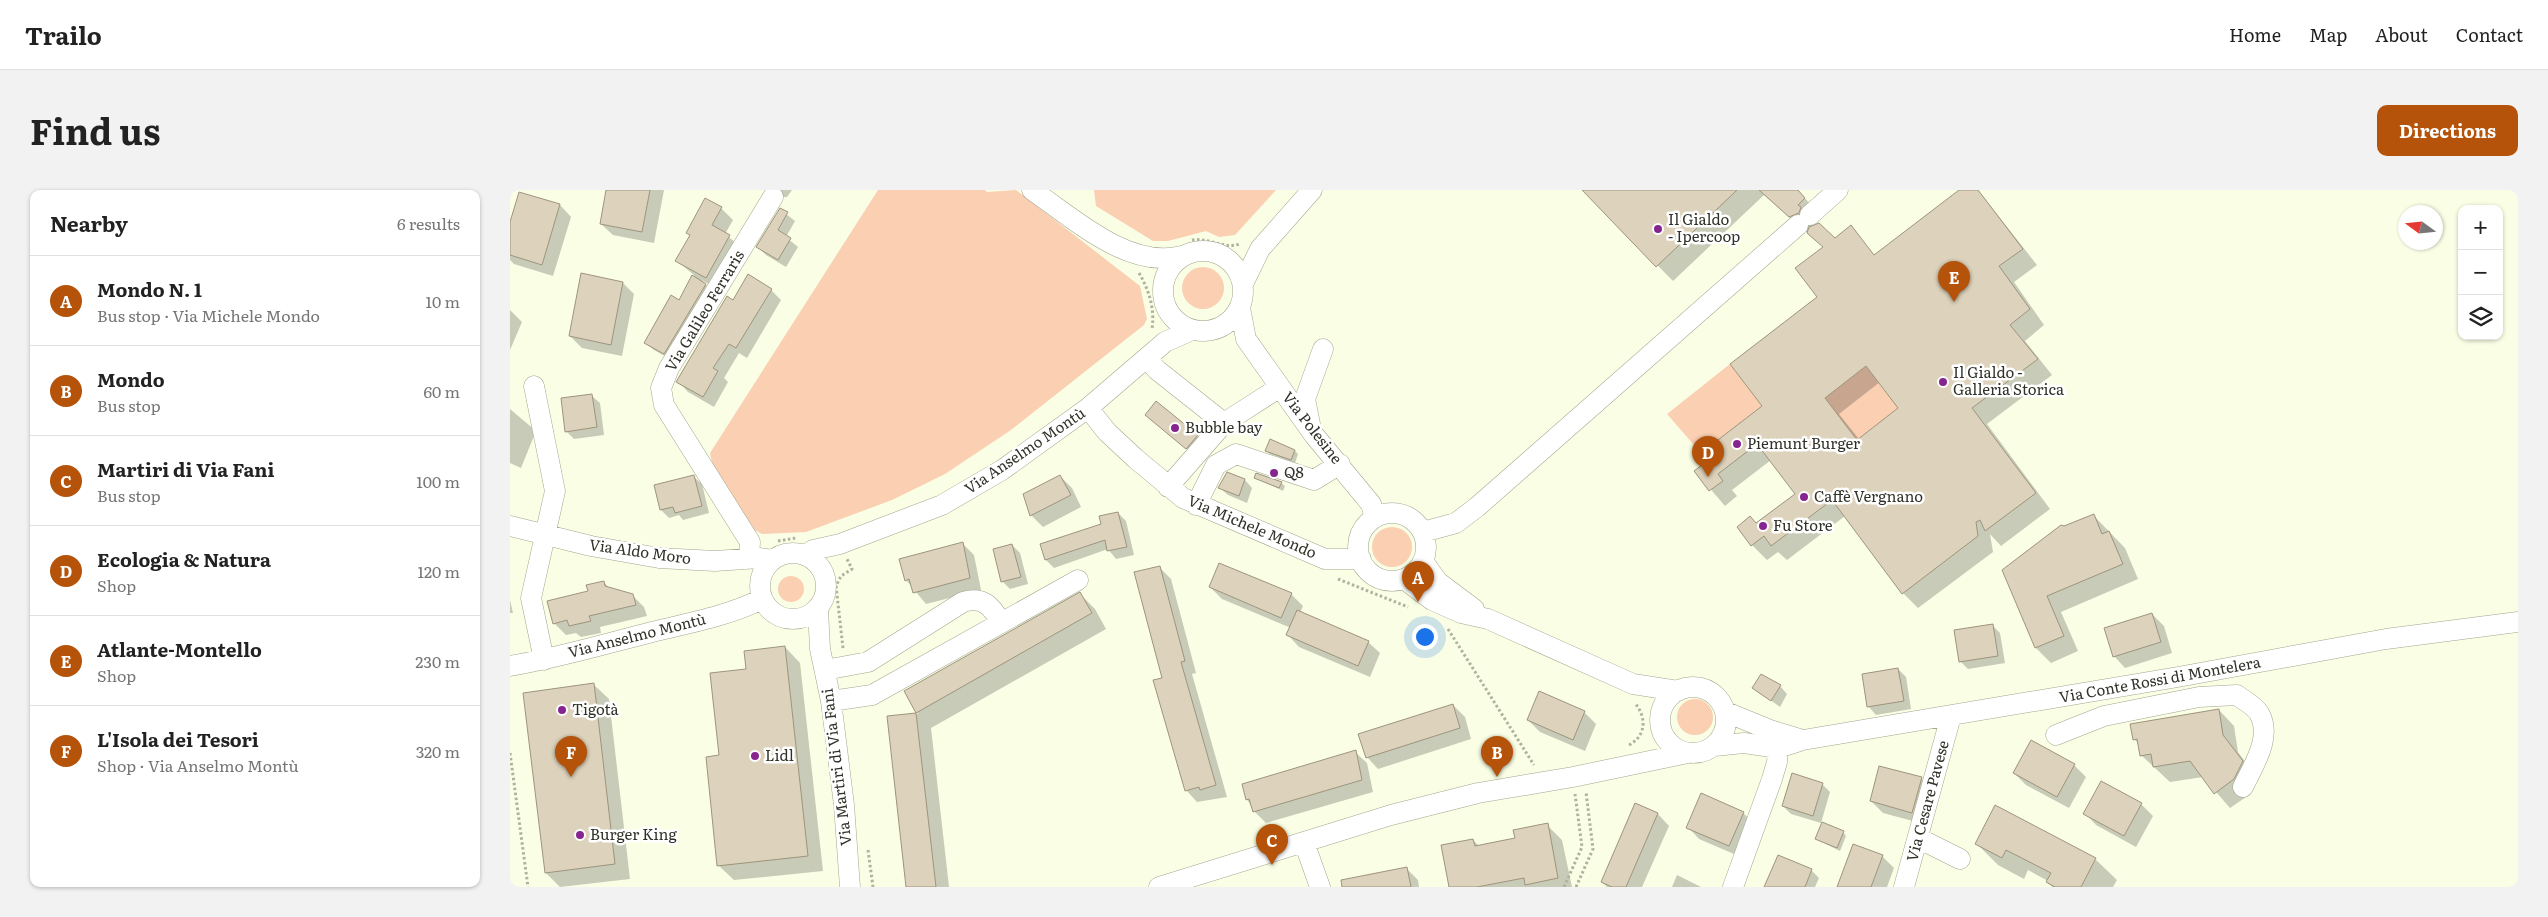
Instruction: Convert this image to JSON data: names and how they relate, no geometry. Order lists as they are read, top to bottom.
{
  "streets": {
    "street": [
      "Via Galileo Ferraris",
      "Via Polesine",
      "Via Anselmo Montù",
      "Via Michele Mondo",
      "Via Aldo Moro",
      "Via Conte Rossi di Montelera",
      "Via Martiri di Via Fani",
      "Via Cesare Pavese"
    ]
  },
  "crossings": [
    ["Via Galileo Ferraris", "Via Aldo Moro"],
    ["Via Polesine", "Via Anselmo Montù"],
    ["Via Polesine", "Via Michele Mondo"],
    ["Via Anselmo Montù", "Via Michele Mondo"],
    ["Via Anselmo Montù", "Via Martiri di Via Fani"],
    ["Via Conte Rossi di Montelera", "Via Cesare Pavese"]
  ],
  "places": [
    "Il Gialdo - Ipercoop",
    "Il Gialdo - Galleria Storica",
    "Bubble bay",
    "Piemunt Burger",
    "Q8",
    "Caffè Vergnano",
    "Fu Store",
    "Tigotà",
    "Lidl",
    "Burger King"
  ],
  "north": "left",
  "page": {
    "header": "Trailo",
    "nav": [
      "Home",
      "Map",
      "About",
      "Contact"
    ],
    "title": "Find us",
    "buttons": "Directions",
    "heading": ["Nearby", "6 results"],
    "map_buttons": ["+", "−"],
    "list": [
      {
        "mark": "A",
        "name": "Mondo N. 1",
        "note": "Bus stop · Via Michele Mondo",
        "value": "10 m"
      },
      {
        "mark": "B",
        "name": "Mondo",
        "note": "Bus stop",
        "value": "60 m"
      },
      {
        "mark": "C",
        "name": "Martiri di Via Fani",
        "note": "Bus stop",
        "value": "100 m"
      },
      {
        "mark": "D",
        "name": "Ecologia & Natura",
        "note": "Shop",
        "value": "120 m"
      },
      {
        "mark": "E",
        "name": "Atlante-Montello",
        "note": "Shop",
        "value": "230 m"
      },
      {
        "mark": "F",
        "name": "L'Isola dei Tesori",
        "note": "Shop · Via Anselmo Montù",
        "value": "320 m"
      }
    ],
    "pins": [
      "E",
      "D",
      "A",
      "B",
      "F",
      "C"
    ]
  }
}
